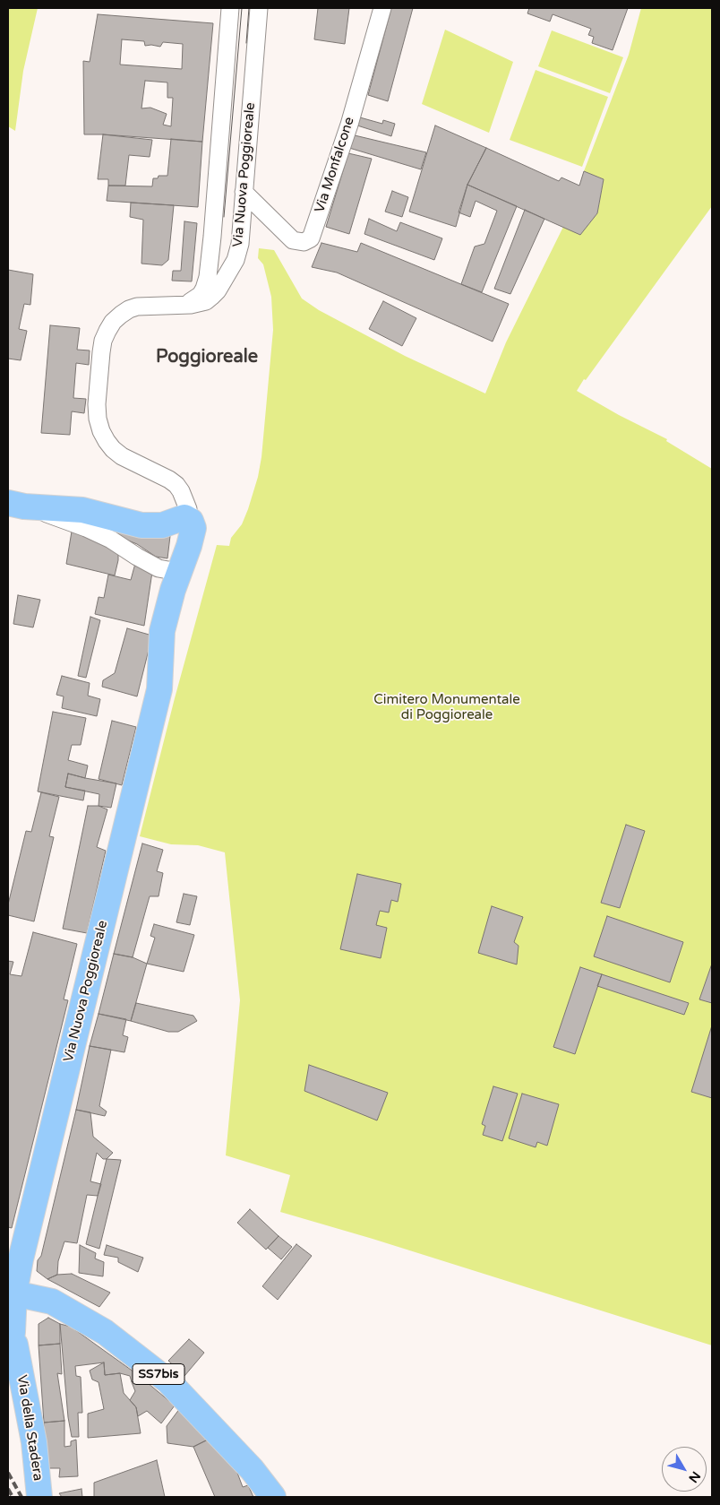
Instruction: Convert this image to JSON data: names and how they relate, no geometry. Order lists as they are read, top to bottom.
{
  "streets": {
    "main road": ["Via Nuova Poggioreale", "SS7bis", "Via della Stadera"],
    "street": ["Via Monfalcone"]
  },
  "crossings": [
    ["Via Monfalcone", "Via Nuova Poggioreale"],
    ["Via Nuova Poggioreale", "SS7bis"],
    ["Via Nuova Poggioreale", "Via della Stadera"],
    ["SS7bis", "Via della Stadera"]
  ],
  "districts": ["Poggioreale"],
  "parks": ["Cimitero Monumentale di Poggioreale"],
  "north": "bottom right"
}
